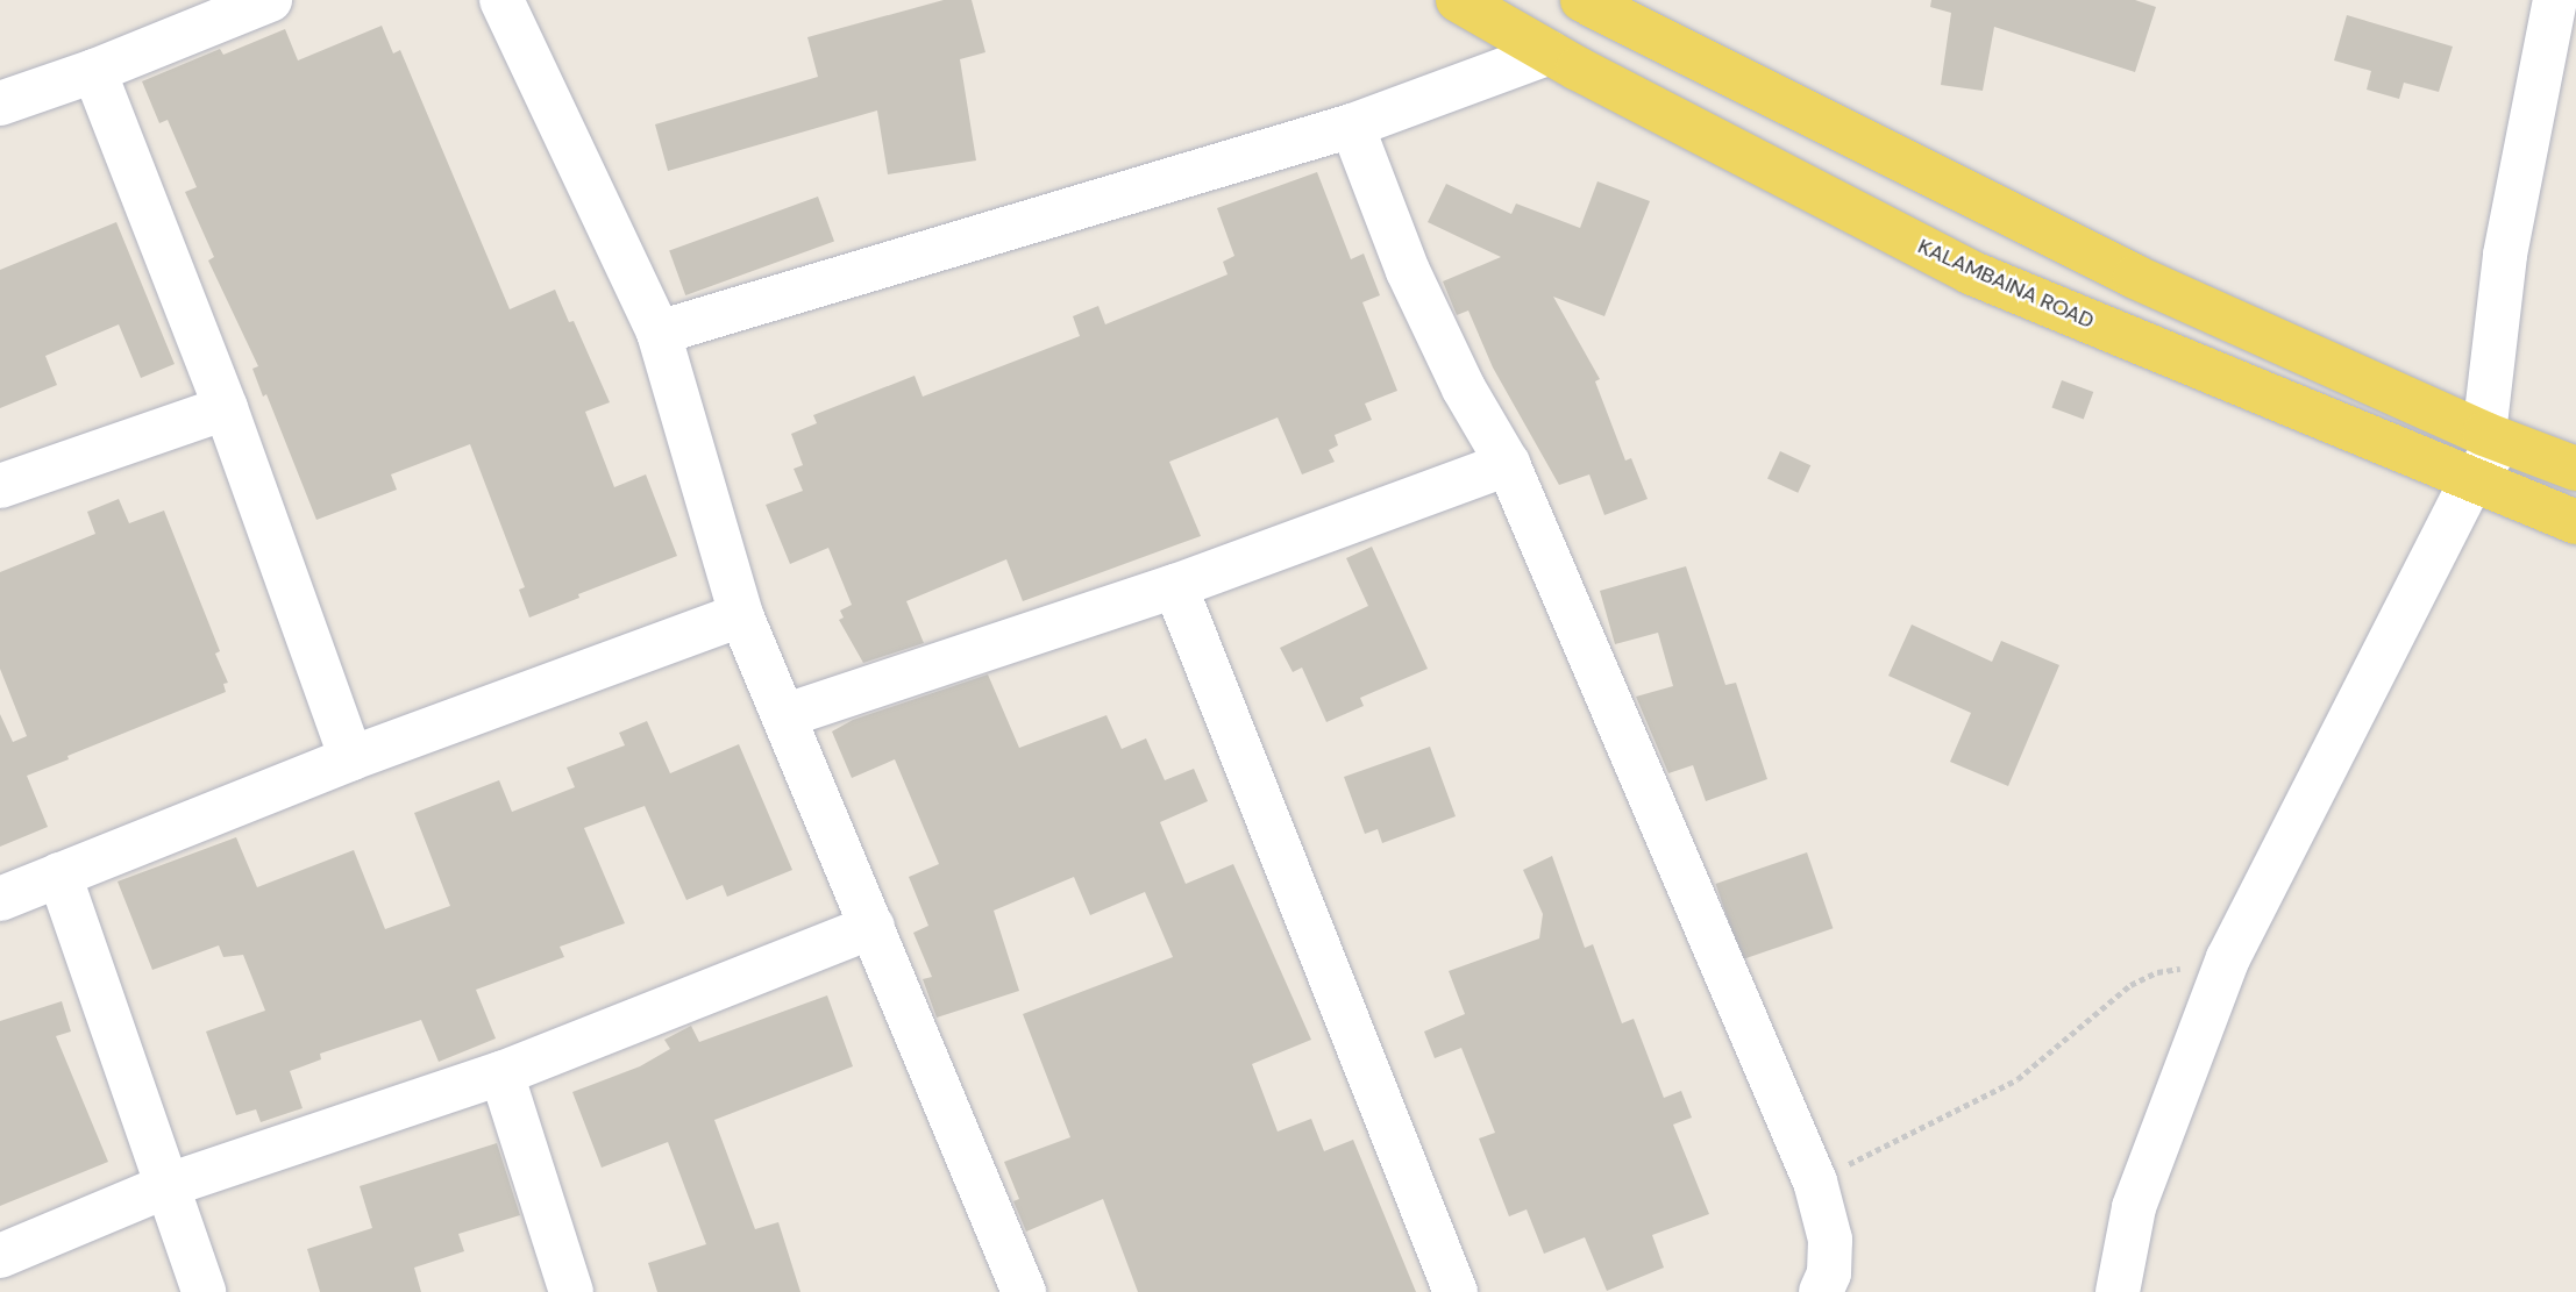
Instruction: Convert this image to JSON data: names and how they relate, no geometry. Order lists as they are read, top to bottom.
{
  "streets": {
    "main road": ["KALAMBAINA ROAD"]
  }
}
